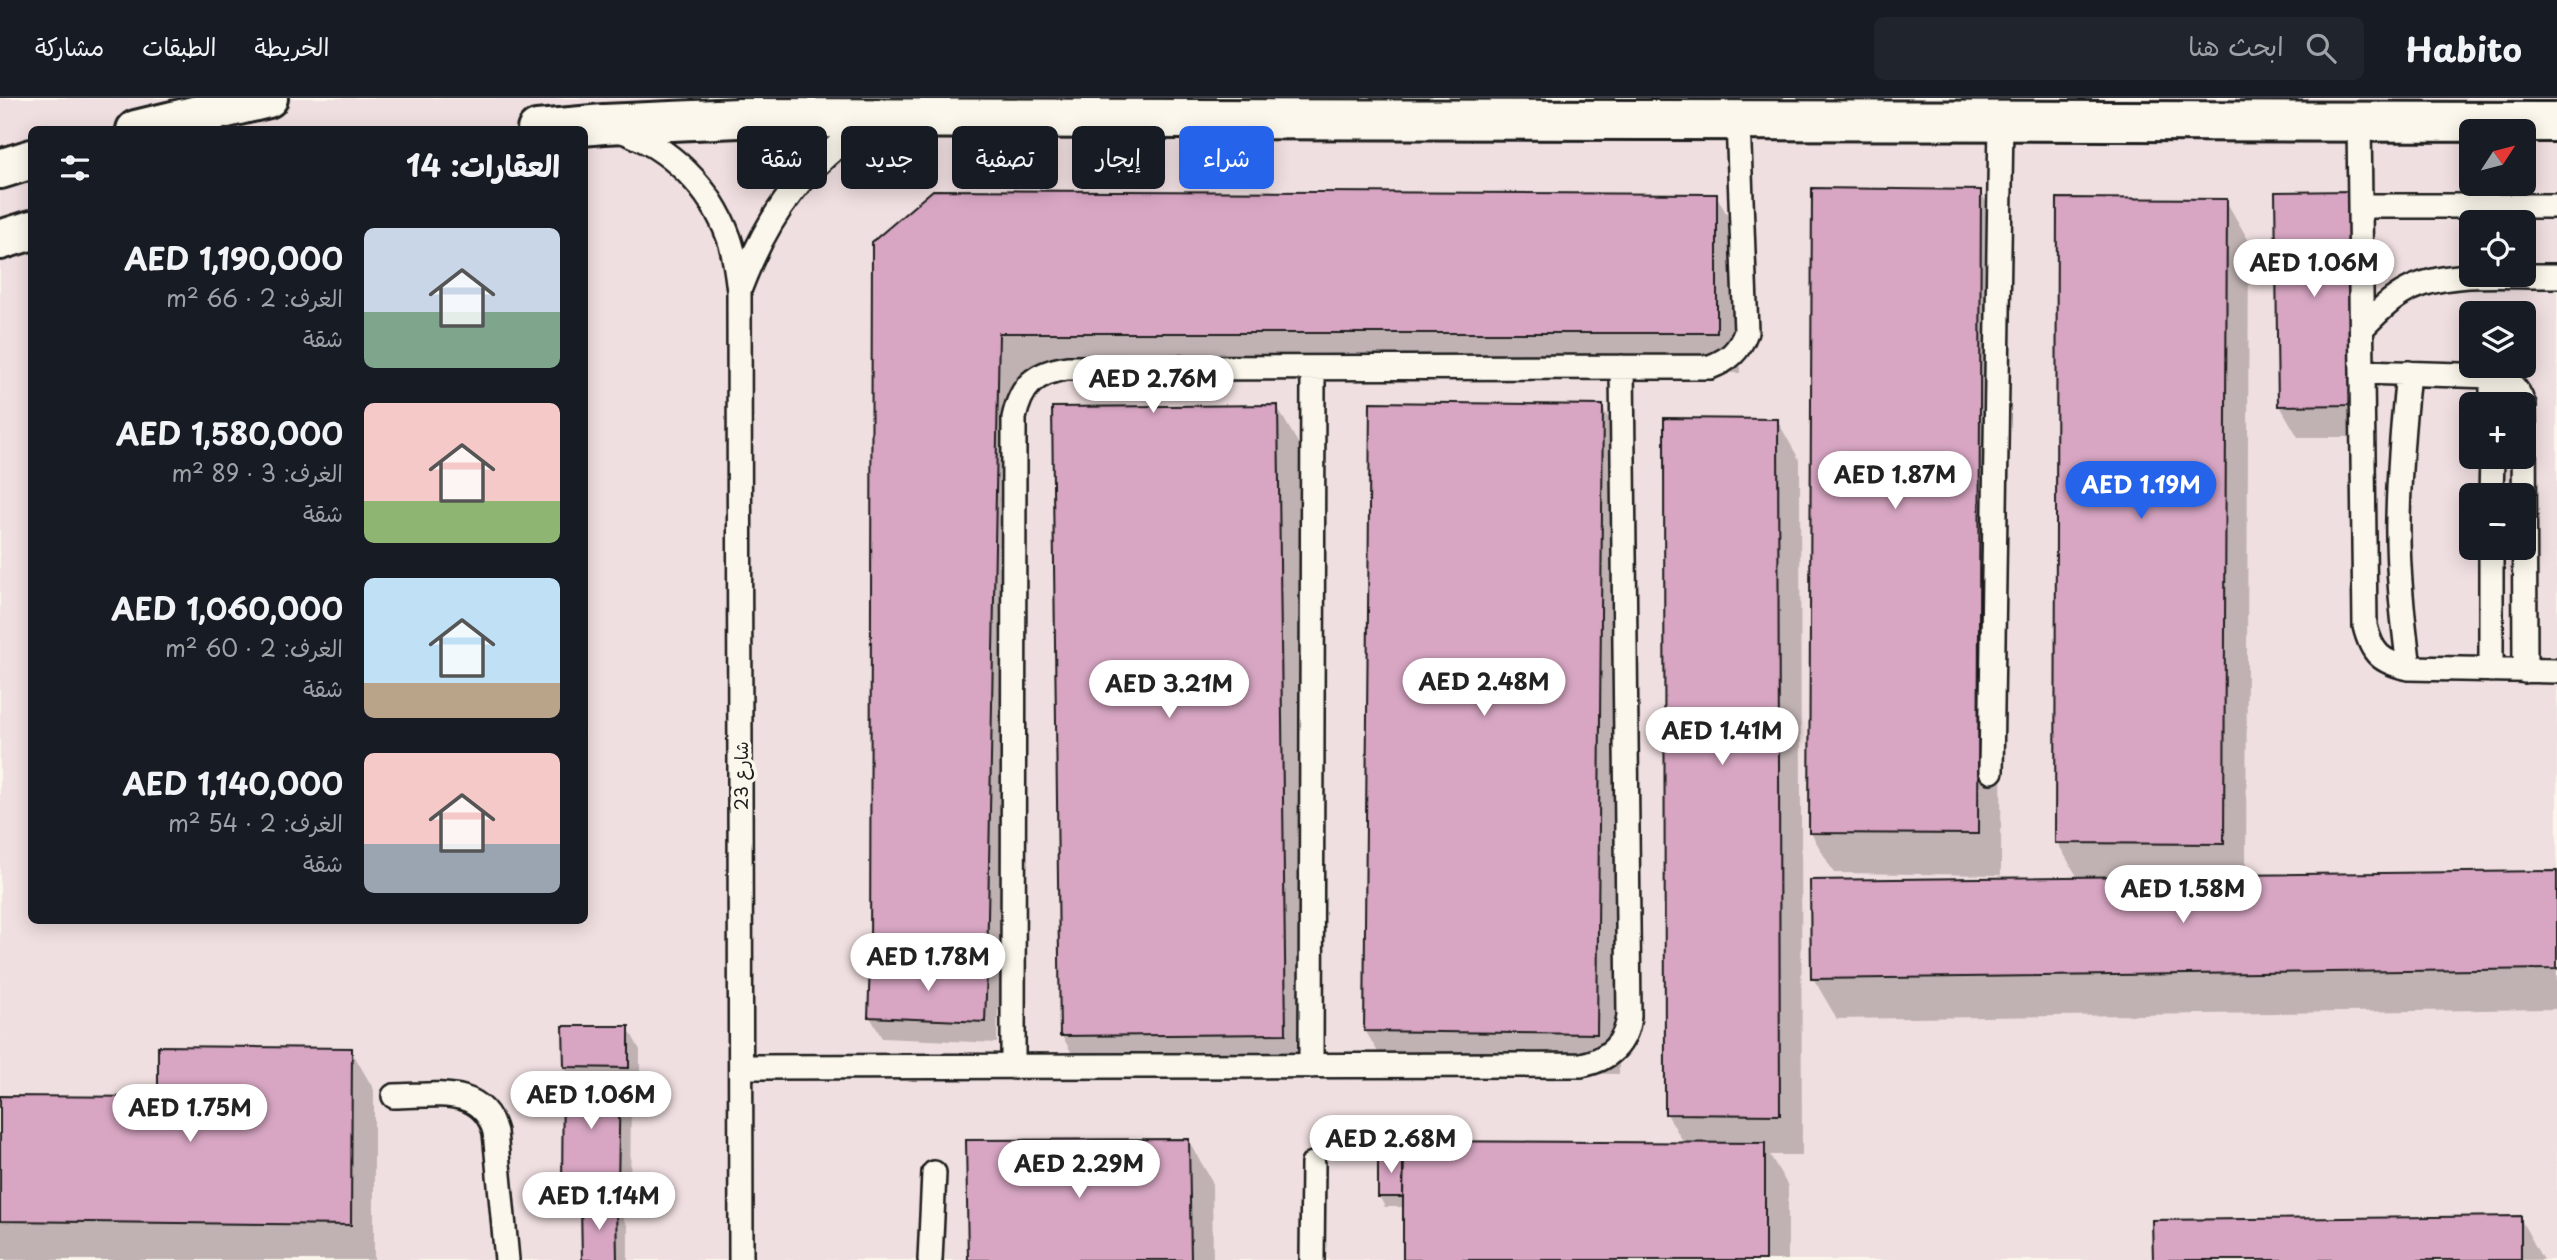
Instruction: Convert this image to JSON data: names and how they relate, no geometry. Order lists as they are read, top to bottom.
{
  "streets": {
    "lane": ["شارع 23"]
  },
  "north": "top right",
  "page": {
    "header": "Habito",
    "search": "ابحث هنا",
    "nav": ["الخريطة", "الطبقات", "مشاركة"],
    "map_buttons": ["+", "−"],
    "chip": [
      "شراء",
      "إيجار",
      "تصفية",
      "جديد",
      "شقة"
    ],
    "heading": "العقارات: 14",
    "list": [
      {
        "name": "AED 1,190,000",
        "note": "الغرف: 2 · 66 m² · شقة"
      },
      {
        "name": "AED 1,580,000",
        "note": "الغرف: 3 · 89 m² · شقة"
      },
      {
        "name": "AED 1,060,000",
        "note": "الغرف: 2 · 60 m² · شقة"
      },
      {
        "name": "AED 1,140,000",
        "note": "الغرف: 2 · 54 m² · شقة"
      }
    ],
    "price": [
      "AED 1.06M",
      "AED 2.76M",
      "AED 1.87M",
      "AED 1.19M",
      "AED 2.48M",
      "AED 3.21M",
      "AED 1.41M",
      "AED 1.58M",
      "AED 1.78M",
      "AED 1.06M",
      "AED 1.75M",
      "AED 2.68M",
      "AED 2.29M",
      "AED 1.14M"
    ]
  }
}
